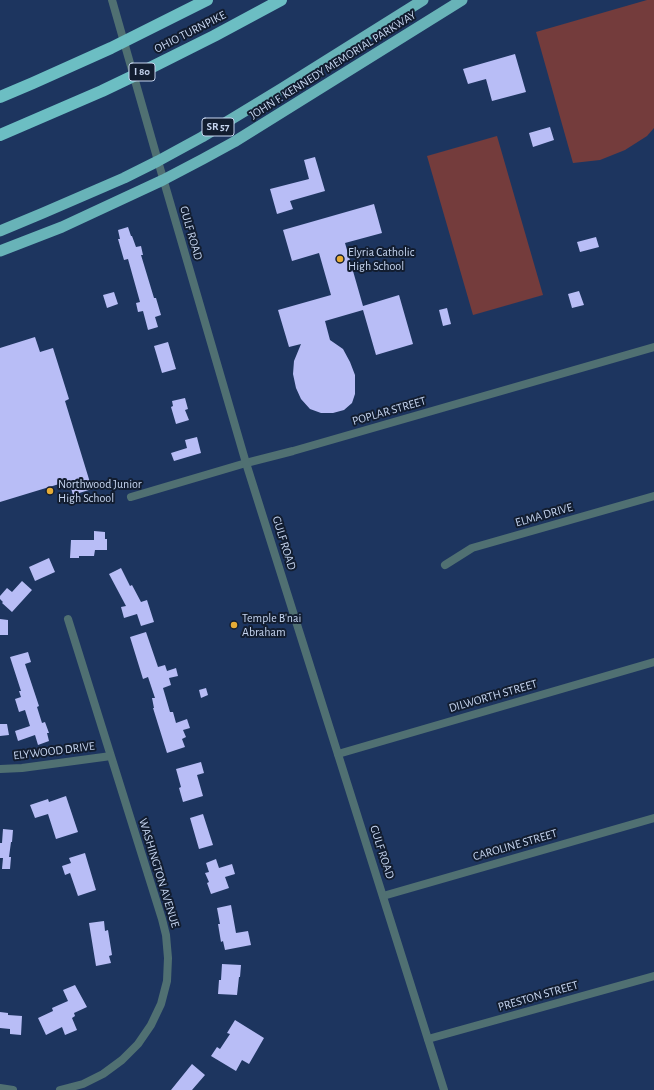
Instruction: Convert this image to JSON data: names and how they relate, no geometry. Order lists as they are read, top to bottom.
{
  "streets": {
    "highway": [
      "OHIO TURNPIKE",
      "JOHN F. KENNEDY MEMORIAL PARKWAY",
      "I 80",
      "SR 57"
    ],
    "street": [
      "GULF ROAD",
      "POPLAR STREET",
      "ELMA DRIVE",
      "DILWORTH STREET",
      "ELYWOOD DRIVE",
      "CAROLINE STREET",
      "WASHINGTON AVENUE",
      "PRESTON STREET"
    ]
  },
  "crossings": [
    ["JOHN F. KENNEDY MEMORIAL PARKWAY", "GULF ROAD"],
    ["GULF ROAD", "POPLAR STREET"],
    ["GULF ROAD", "DILWORTH STREET"],
    ["GULF ROAD", "CAROLINE STREET"],
    ["GULF ROAD", "PRESTON STREET"],
    ["ELYWOOD DRIVE", "WASHINGTON AVENUE"]
  ],
  "places": ["Elyria Catholic High School", "Northwood Junior High School", "Temple B'nai Abraham"]
}
